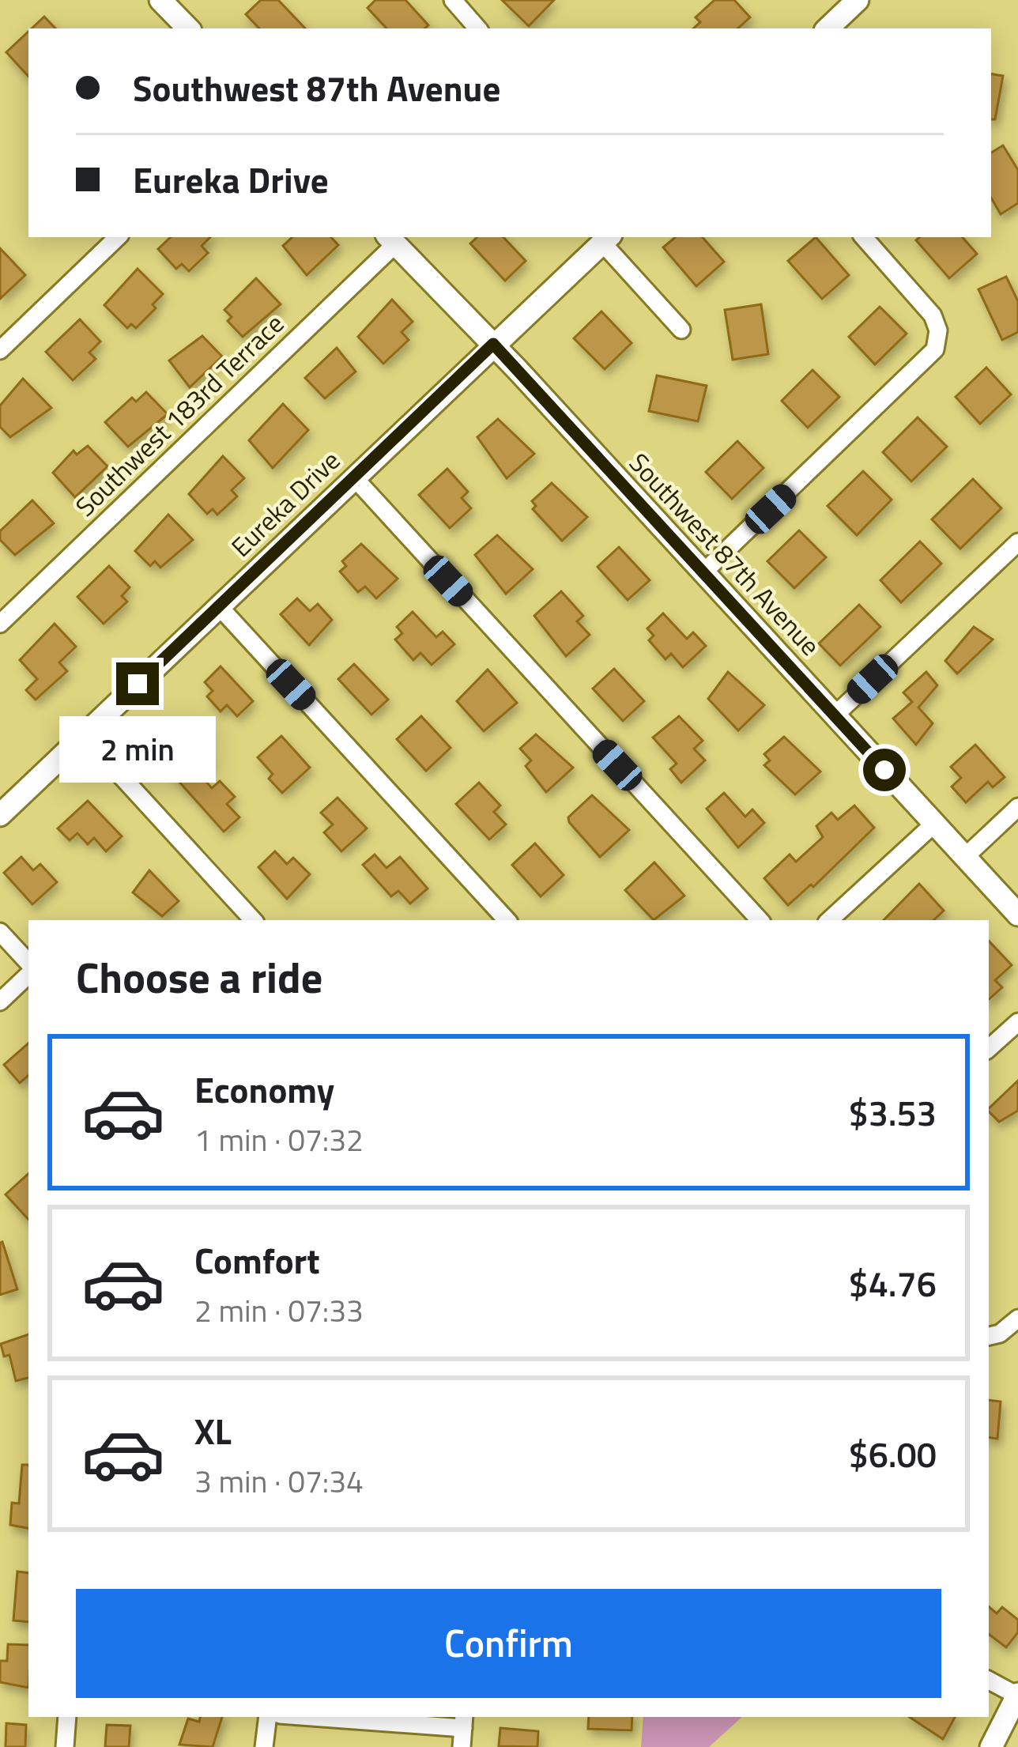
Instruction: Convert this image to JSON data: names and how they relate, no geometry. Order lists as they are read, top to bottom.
{
  "streets": {
    "street": ["Southwest 183rd Terrace", "Eureka Drive", "Southwest 87th Avenue"]
  },
  "crossings": [
    ["Southwest 183rd Terrace", "Southwest 87th Avenue"],
    ["Eureka Drive", "Southwest 87th Avenue"]
  ],
  "page": {
    "banner": ["Southwest 87th Avenue", "Eureka Drive"],
    "bubble": "2 min",
    "heading": "Choose a ride",
    "list": [
      {
        "name": "Economy",
        "note": "1 min · 07:32",
        "value": "$3.53"
      },
      {
        "name": "Comfort",
        "note": "2 min · 07:33",
        "value": "$4.76"
      },
      {
        "name": "XL",
        "note": "3 min · 07:34",
        "value": "$6.00"
      }
    ],
    "buttons": "Confirm"
  }
}
